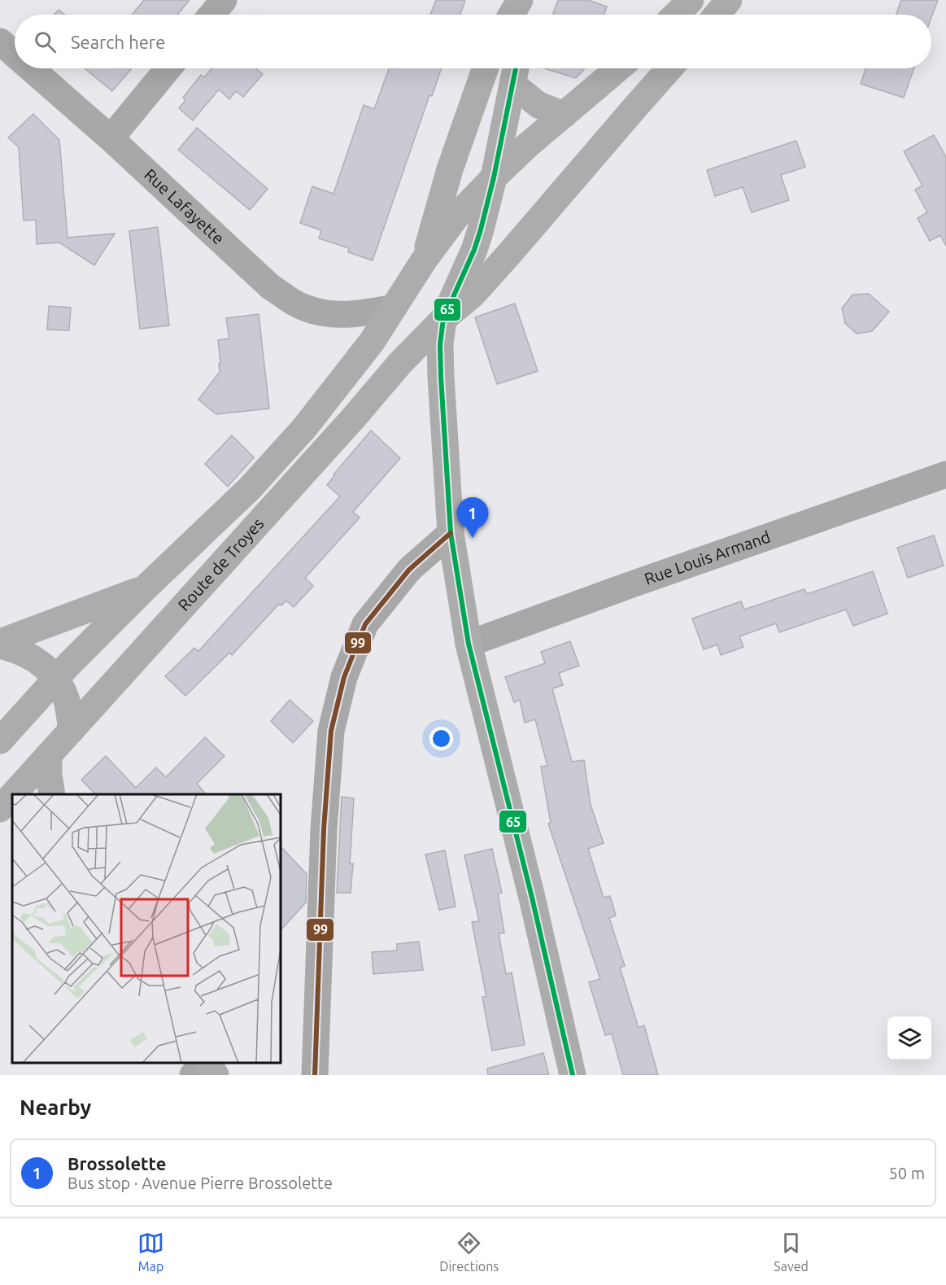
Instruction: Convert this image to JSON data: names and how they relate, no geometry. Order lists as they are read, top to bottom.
{
  "streets": {
    "main road": ["Route de Troyes"],
    "street": ["Rue Lafayette", "Rue Louis Armand"]
  },
  "lines": ["transit line 65", "transit line 99"],
  "page": {
    "search": "Search here",
    "pins": "1",
    "heading": "Nearby",
    "list": [
      {
        "mark": "1",
        "name": "Brossolette",
        "note": "Bus stop · Avenue Pierre Brossolette",
        "value": "50 m"
      }
    ],
    "nav": ["Map", "Directions", "Saved"]
  }
}
